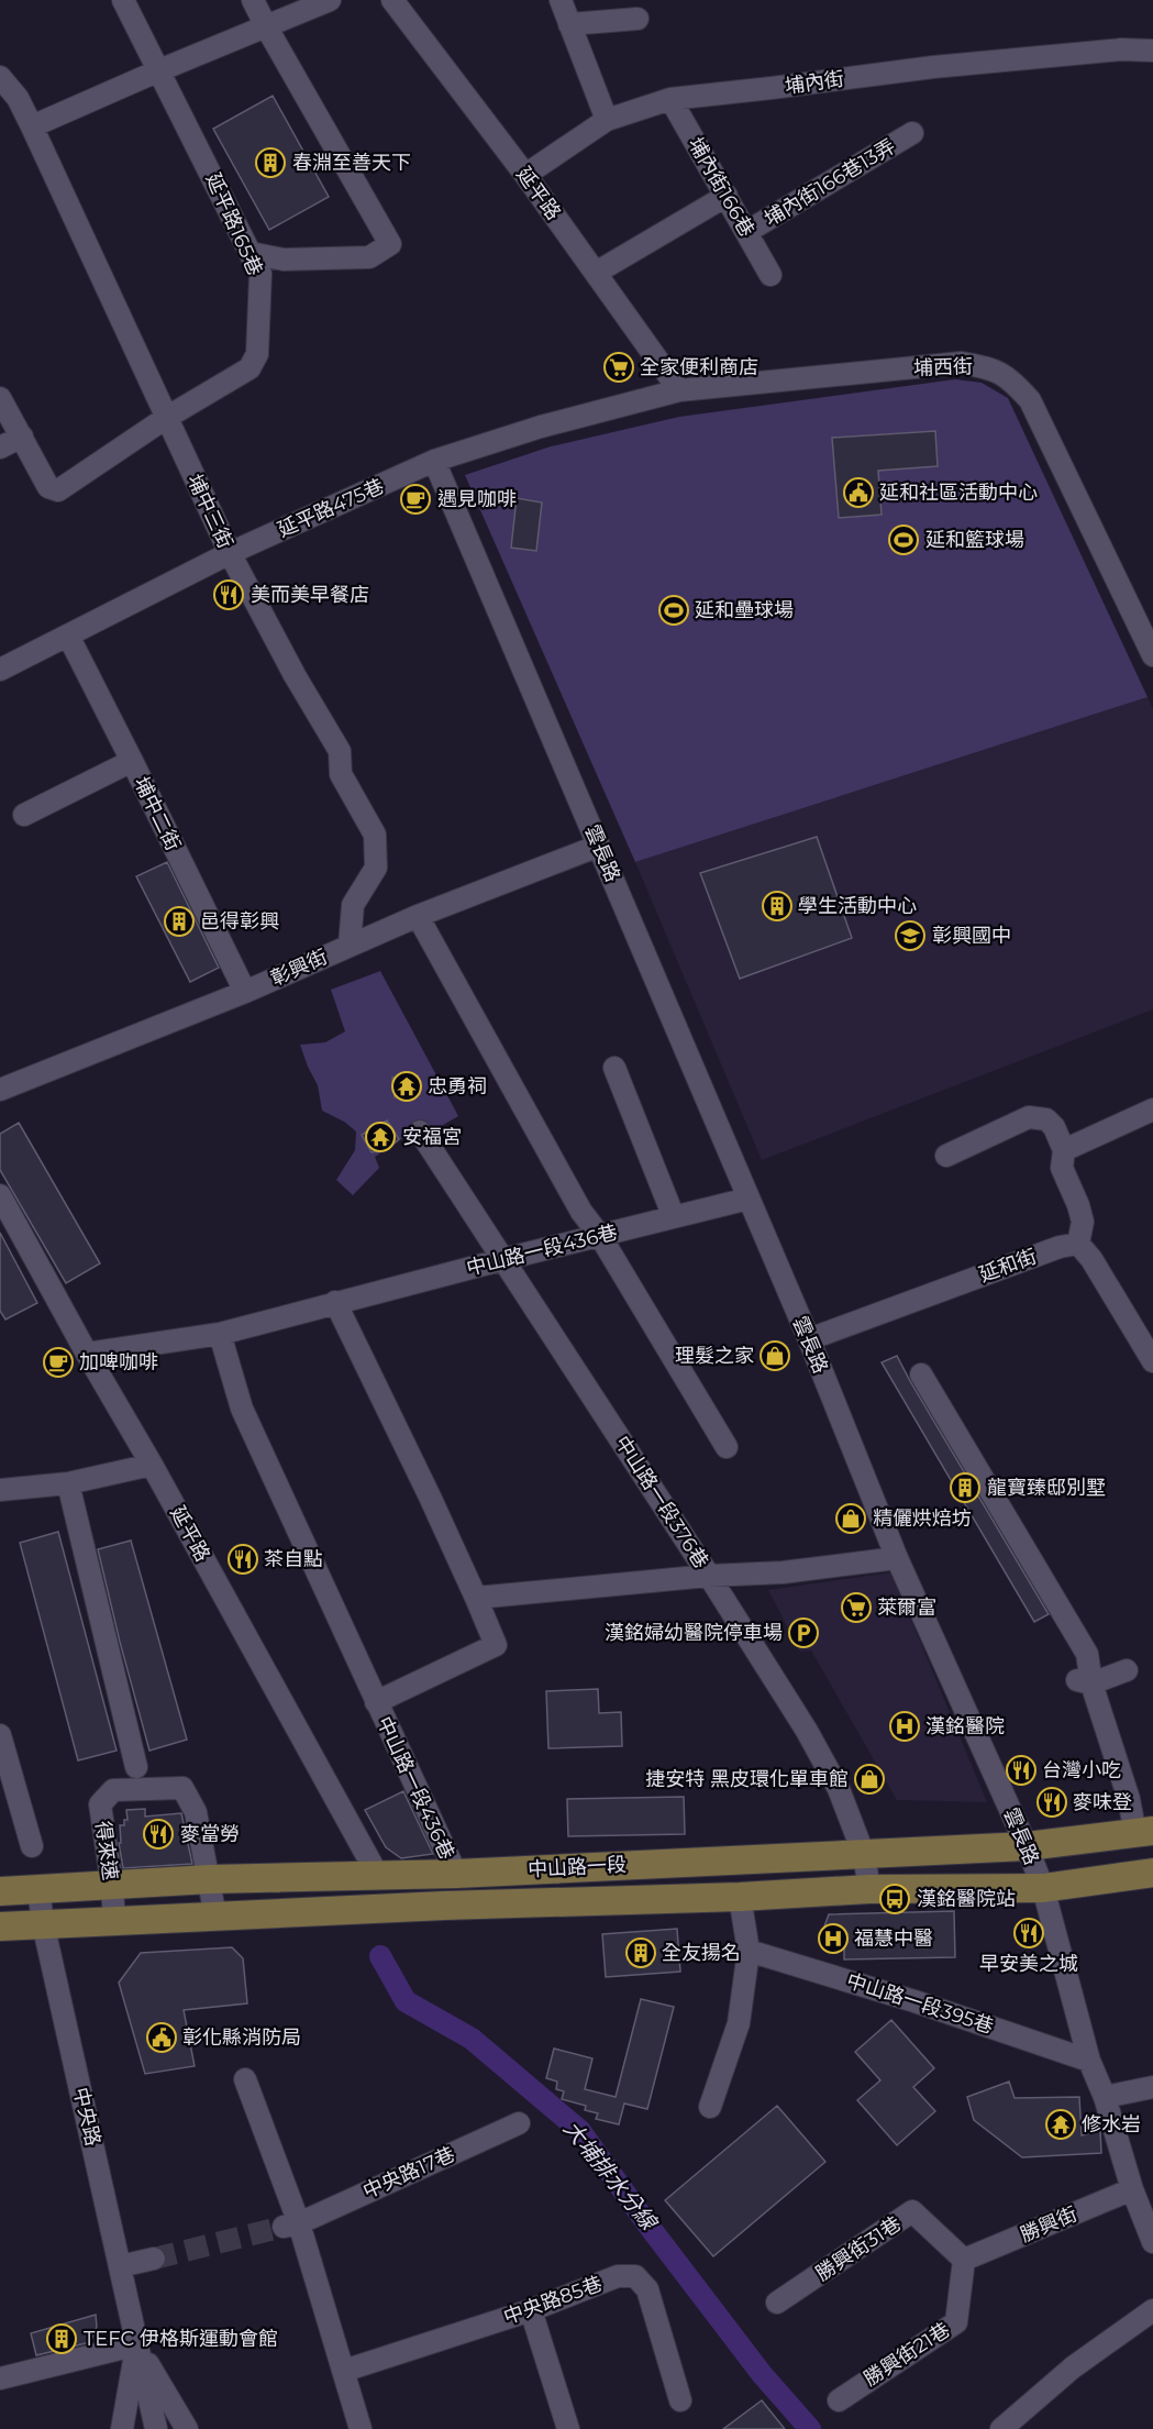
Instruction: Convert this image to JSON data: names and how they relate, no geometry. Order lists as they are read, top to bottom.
{
  "streets": {
    "main road": ["中山路一段"],
    "street": [
      "埔內街",
      "埔內街166巷13弄",
      "埔內街166巷",
      "延平路",
      "延平路165巷",
      "埔西街",
      "延平路475巷",
      "埔中三街",
      "埔中二街",
      "雲長路",
      "彰興街",
      "中山路一段436巷",
      "延和街",
      "中山路一段376巷",
      "得來速",
      "中山路一段395巷",
      "中央路",
      "中央路17巷",
      "勝興街",
      "勝興街31巷",
      "中央路85巷",
      "勝興街21巷"
    ]
  },
  "crossings": [
    ["埔內街", "埔內街166巷"],
    ["埔內街", "延平路"],
    ["埔內街166巷13弄", "埔內街166巷"],
    ["延平路", "埔西街"],
    ["延平路", "延平路475巷"],
    ["延平路", "中山路一段436巷"],
    ["延平路", "中山路一段"],
    ["延平路165巷", "埔中三街"],
    ["埔西街", "延平路475巷"],
    ["延平路475巷", "埔中三街"],
    ["延平路475巷", "埔中二街"],
    ["延平路475巷", "雲長路"],
    ["埔中三街", "彰興街"],
    ["埔中二街", "彰興街"],
    ["雲長路", "彰興街"],
    ["雲長路", "中山路一段436巷"],
    ["雲長路", "延和街"],
    ["雲長路", "中山路一段"],
    ["雲長路", "中山路一段395巷"],
    ["雲長路", "勝興街"],
    ["中山路一段436巷", "中山路一段376巷"],
    ["中山路一段436巷", "中山路一段"],
    ["中山路一段376巷", "中山路一段"],
    ["得來速", "中山路一段"],
    ["中山路一段", "中央路"],
    ["勝興街", "勝興街31巷"],
    ["勝興街", "勝興街21巷"],
    ["勝興街31巷", "勝興街21巷"]
  ],
  "water": ["大埔排水分線"],
  "places": {
    "building": [
      "春淵至善天下",
      "學生活動中心",
      "邑得彰興",
      "龍寶臻邸別墅",
      "全友揚名",
      "TEFC 伊格斯運動會館"
    ],
    "supermarket": ["全家便利商店", "萊爾富"],
    "public building": ["延和社區活動中心", "彰化縣消防局"],
    "cafe": ["遇見咖啡", "加啤咖啡"],
    "sports": ["延和籃球場", "延和壘球場"],
    "restaurant": [
      "美而美早餐店",
      "茶自點",
      "台灣小吃",
      "麥味登",
      "麥當勞",
      "早安美之城"
    ],
    "school or university": ["彰興國中"],
    "temple": ["忠勇祠", "安福宮", "修水岩"],
    "shop": ["理髮之家", "精儷烘焙坊", "捷安特 黑皮環化單車館"],
    "parking": ["漢銘婦幼醫院停車場"],
    "hospital": ["漢銘醫院", "福慧中醫"],
    "bus stop": ["漢銘醫院站"]
  }
}
